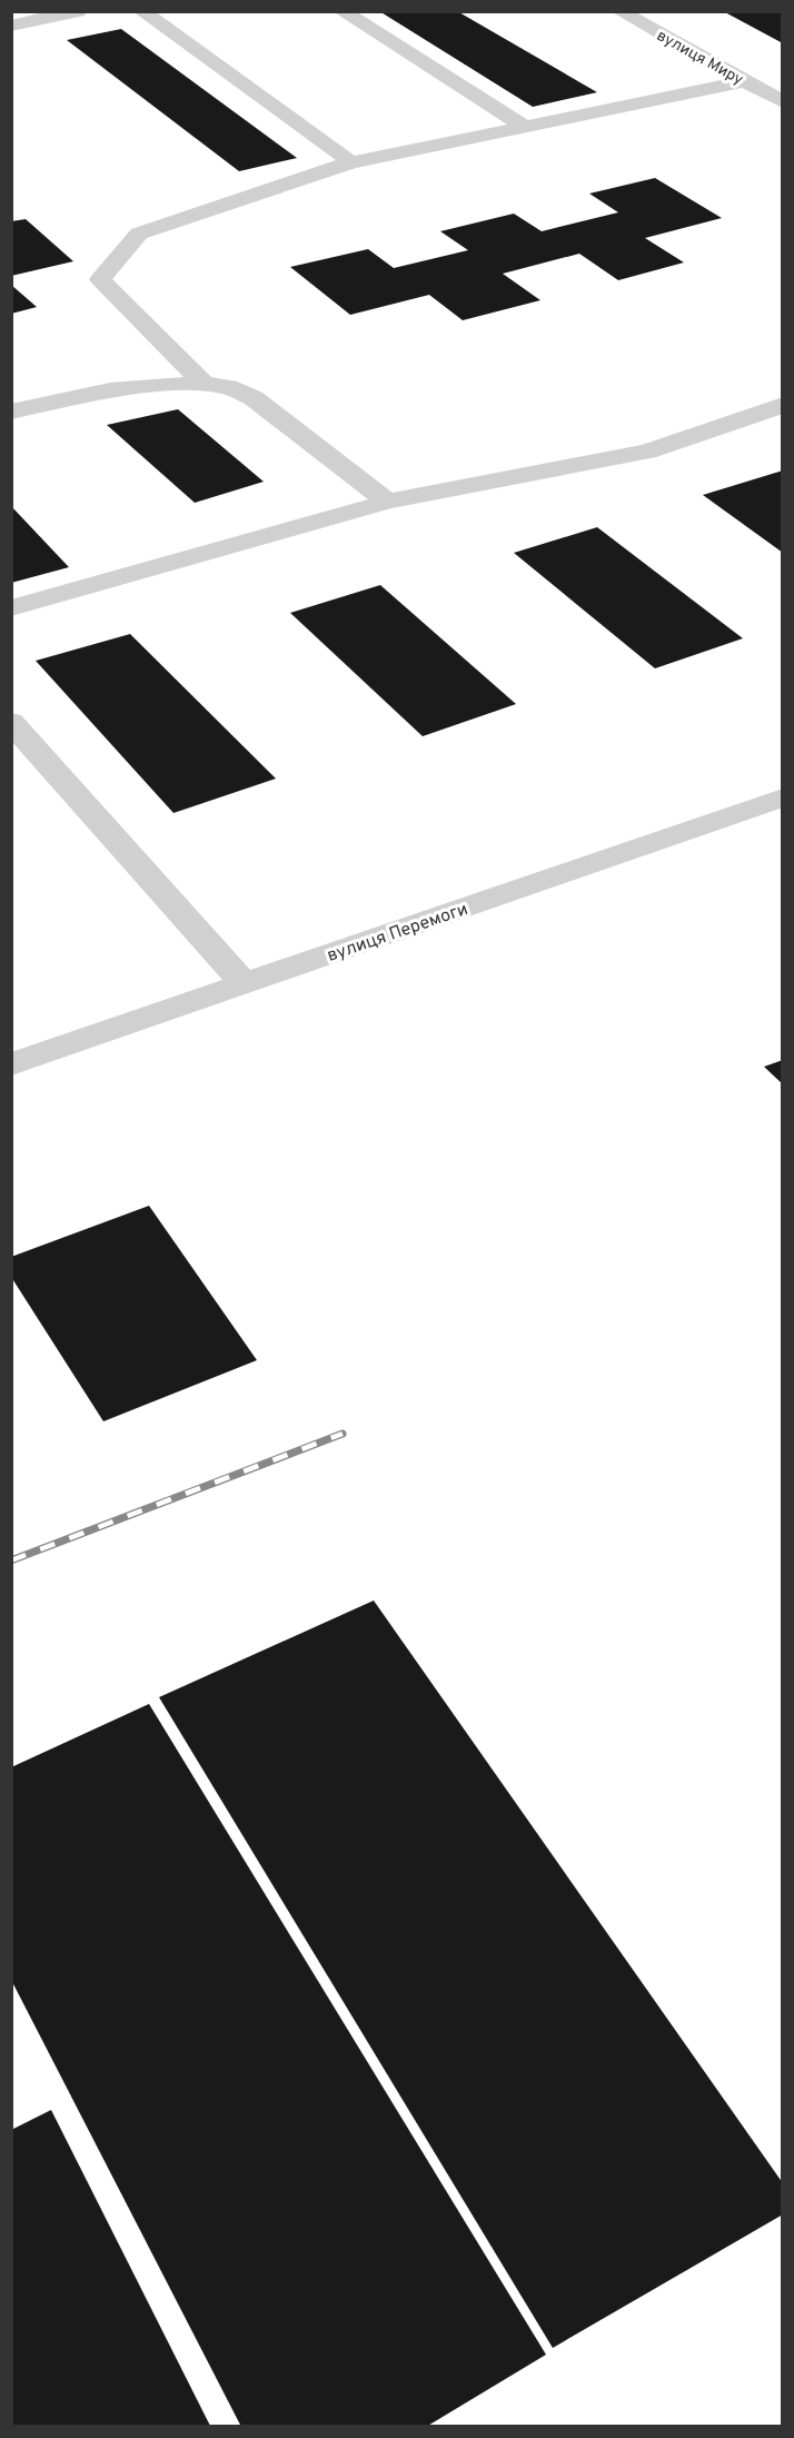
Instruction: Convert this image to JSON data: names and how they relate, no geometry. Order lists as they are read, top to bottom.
{
  "streets": {
    "street": ["вулиця Миру", "вулиця Перемоги"]
  }
}
